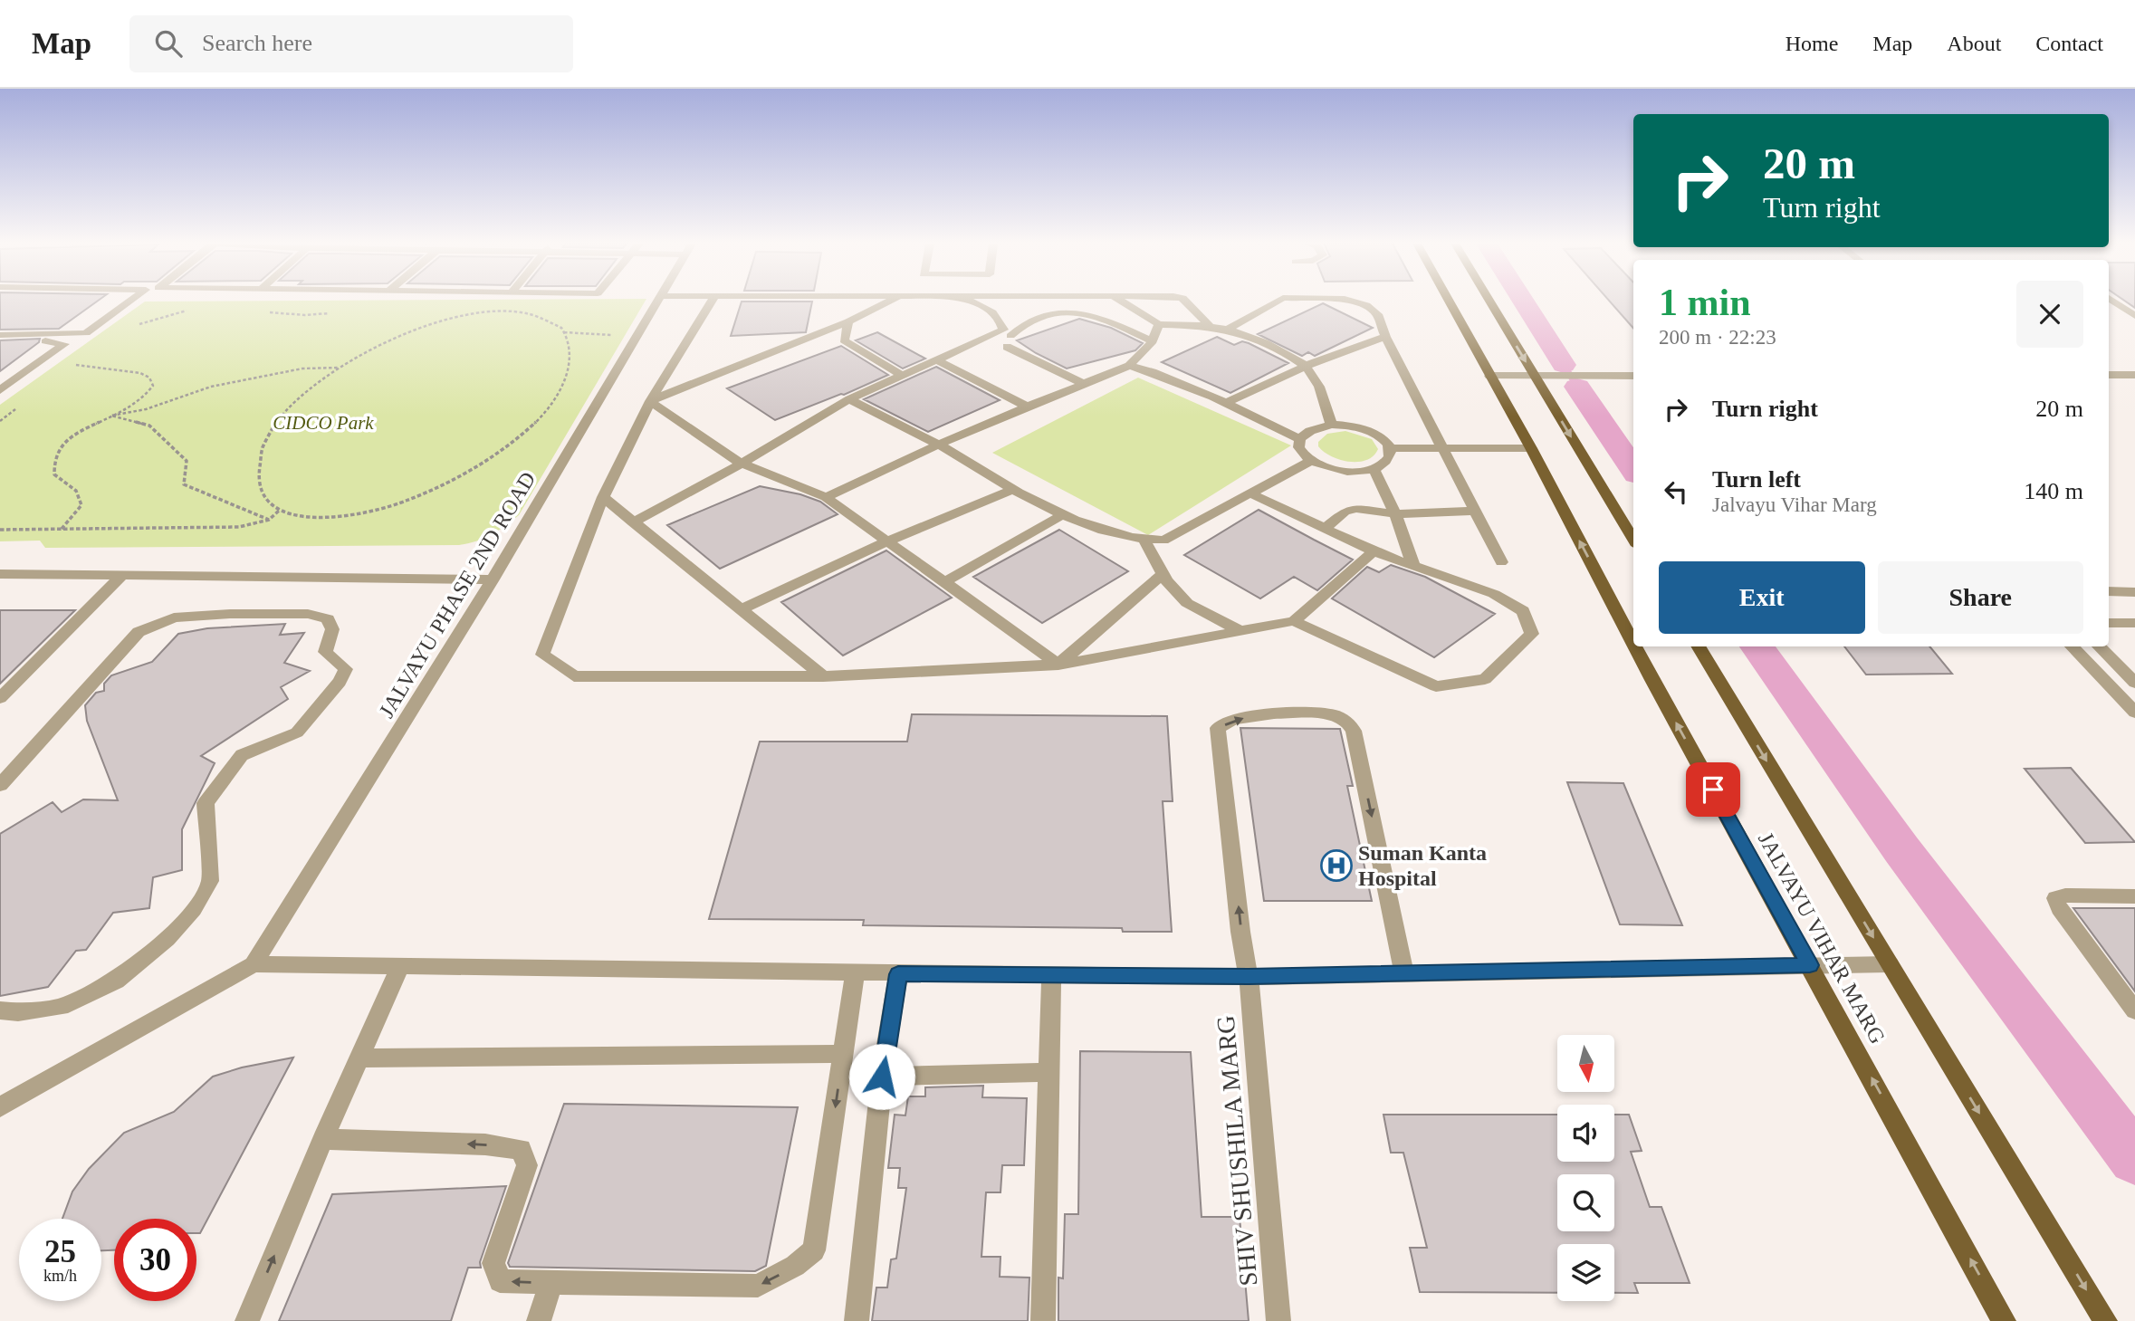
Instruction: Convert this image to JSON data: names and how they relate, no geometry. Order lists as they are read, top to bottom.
{
  "streets": {
    "main road": ["JALVAYU VIHAR MARG"],
    "street": ["JALVAYU PHASE 2ND ROAD", "SHIV SHUSHILA MARG"]
  },
  "parks": ["CIDCO Park"],
  "places": {
    "hospital": ["Suman Kanta Hospital"]
  },
  "north": "bottom",
  "page": {
    "header": "Map",
    "search": "Search here",
    "nav": [
      "Home",
      "Map",
      "About",
      "Contact"
    ],
    "turn": ["20 m", "Turn right"],
    "heading": ["1 min", "200 m · 22:23"],
    "list": [
      {
        "name": "Turn right",
        "value": "20 m"
      },
      {
        "name": "Turn left",
        "note": "Jalvayu Vihar Marg",
        "value": "140 m"
      }
    ],
    "buttons": ["Exit", "Share"],
    "speed": "25 km/h",
    "limit": "30"
  }
}
